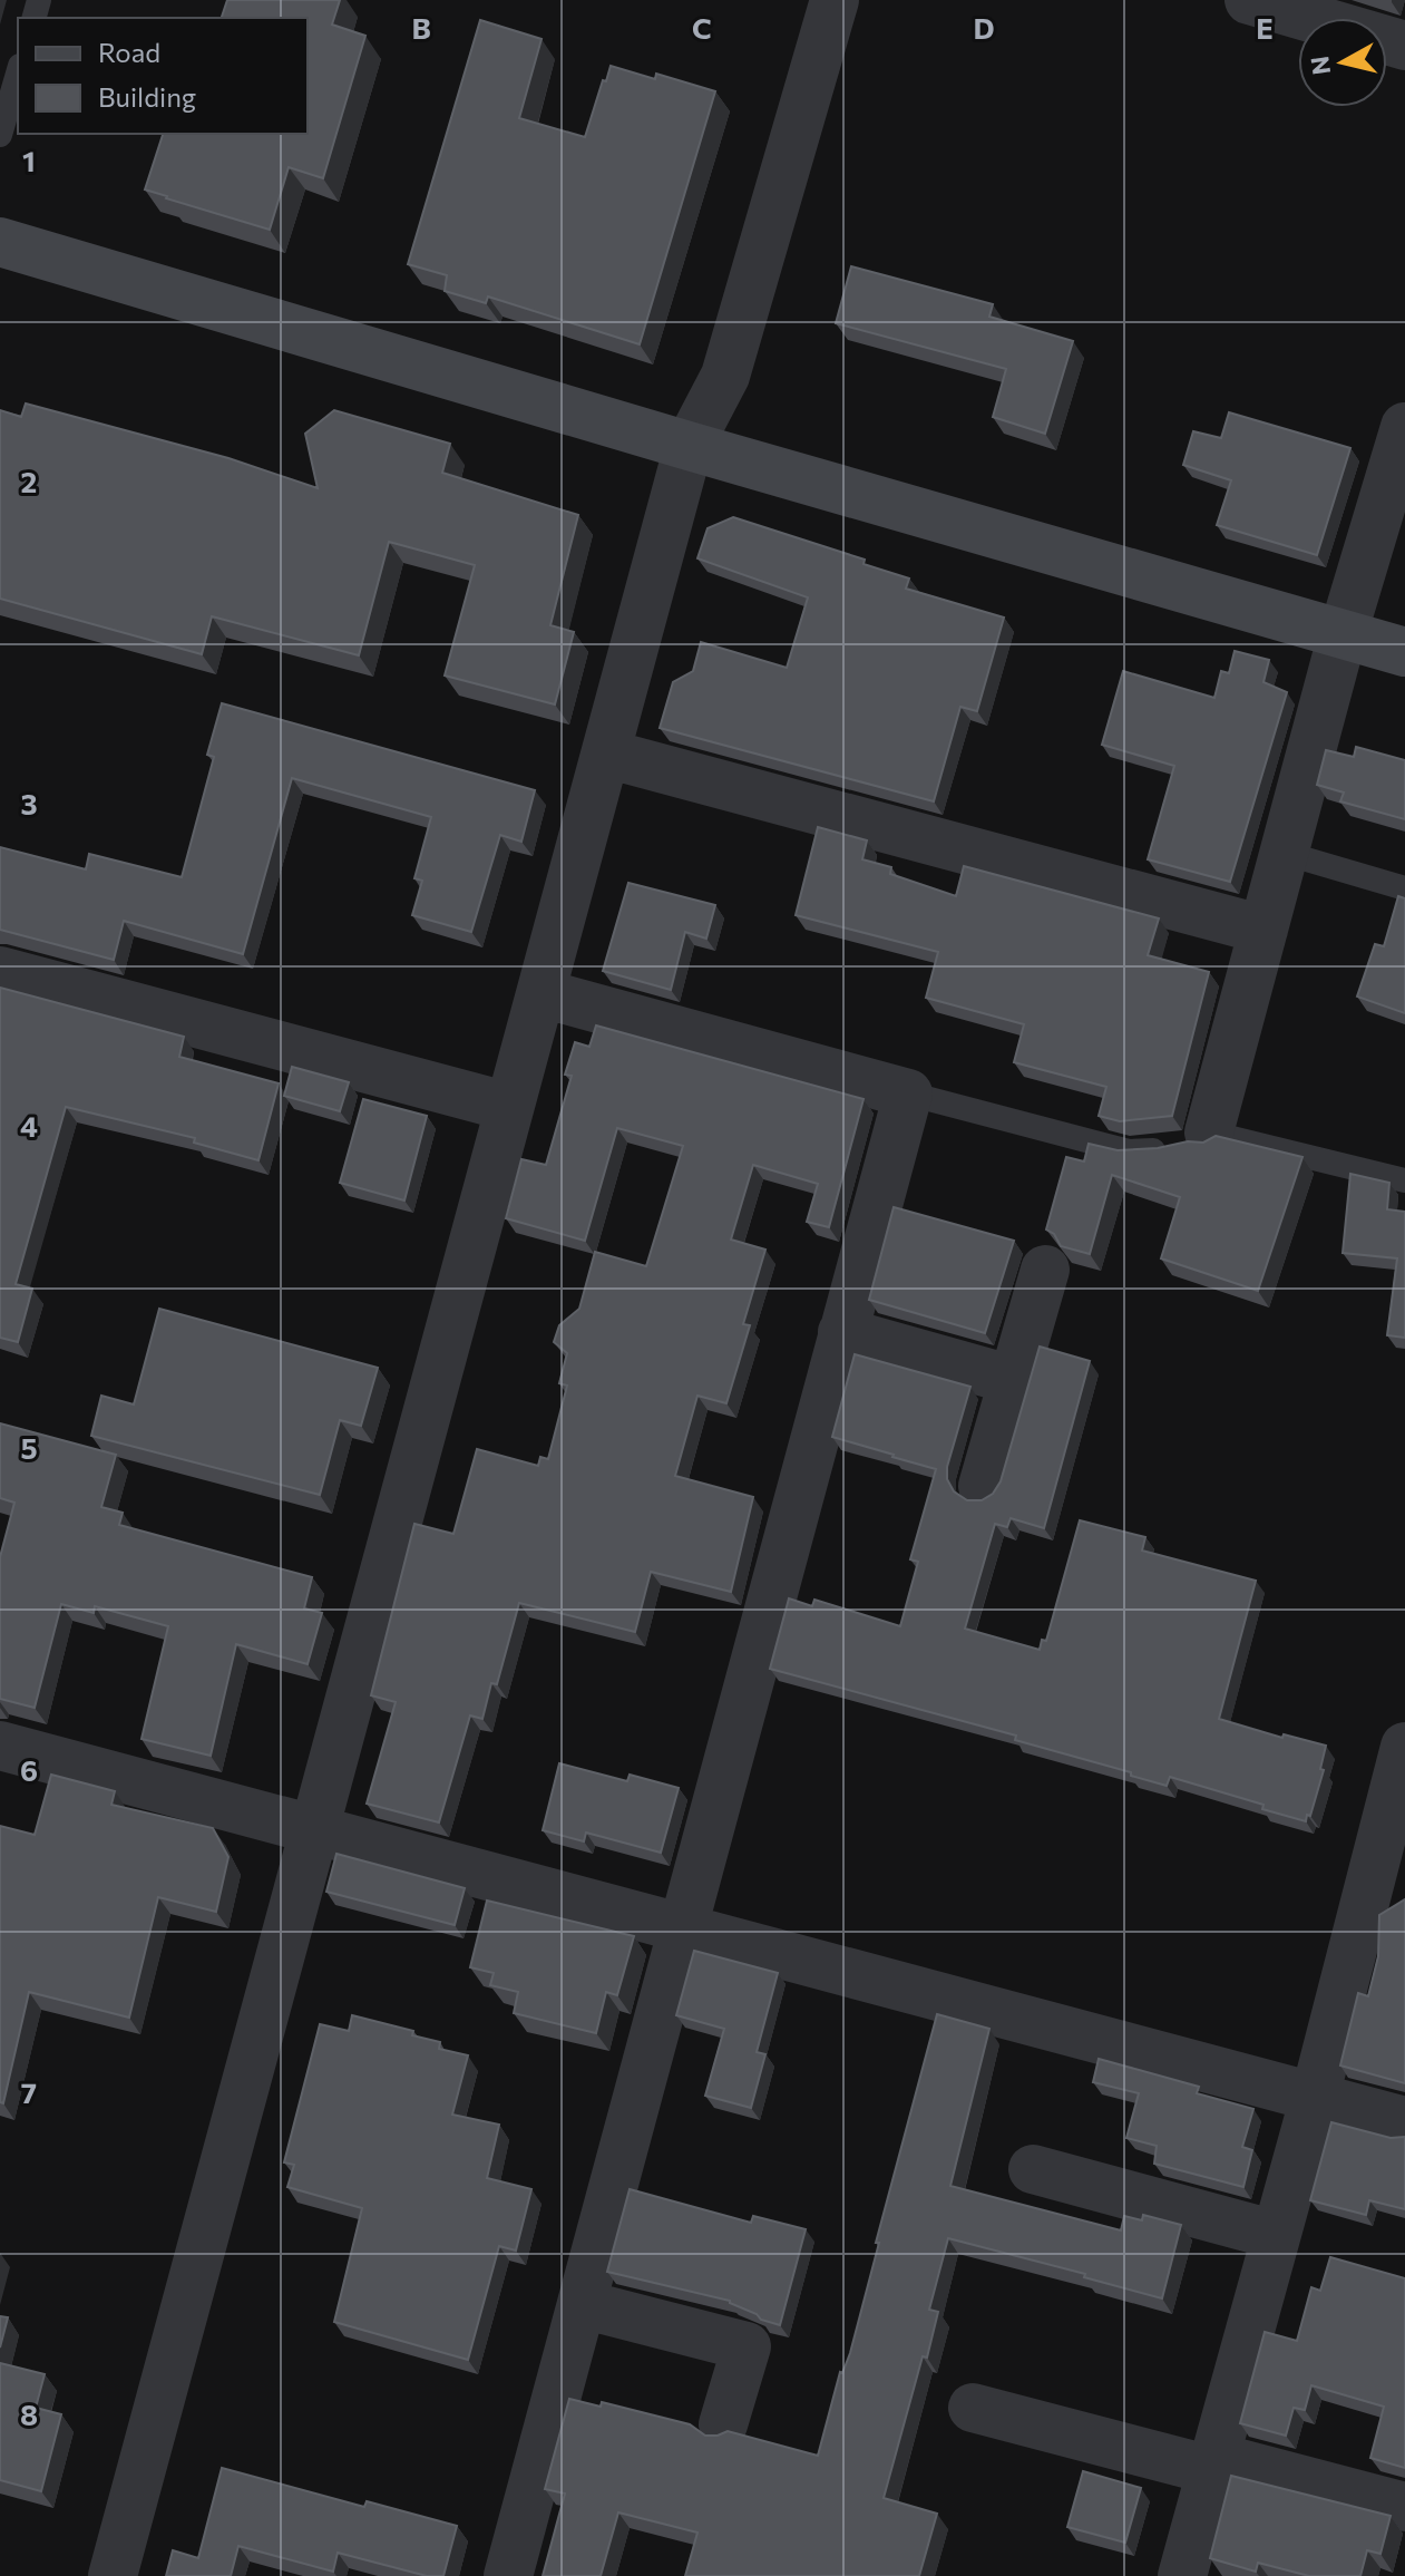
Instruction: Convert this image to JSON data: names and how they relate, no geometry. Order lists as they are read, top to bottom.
{
  "legend": ["Road", "Building"],
  "north": "left",
  "grid": {
    "columns": [
      "B",
      "C",
      "D",
      "E"
    ],
    "rows": [
      "1",
      "2",
      "3",
      "4",
      "5",
      "6",
      "7",
      "8"
    ]
  }
}
